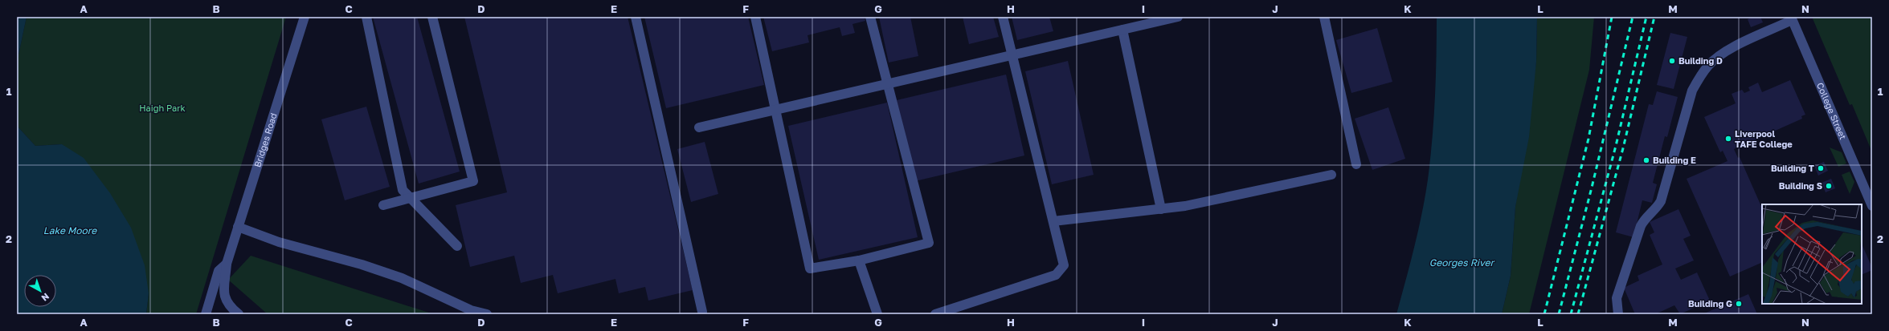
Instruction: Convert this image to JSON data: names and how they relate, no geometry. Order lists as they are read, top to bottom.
{
  "streets": {
    "street": ["College Street", "Bridges Road"]
  },
  "water": ["Lake Moore", "Georges River"],
  "parks": ["Haigh Park"],
  "places": [
    "Building D",
    "Liverpool TAFE College",
    "Building E",
    "Building T",
    "Building S",
    "Building G"
  ],
  "north": "bottom right",
  "grid": {
    "columns": [
      "A",
      "B",
      "C",
      "D",
      "E",
      "F",
      "G",
      "H",
      "I",
      "J",
      "K",
      "L",
      "M",
      "N"
    ],
    "rows": ["1", "2"]
  }
}
